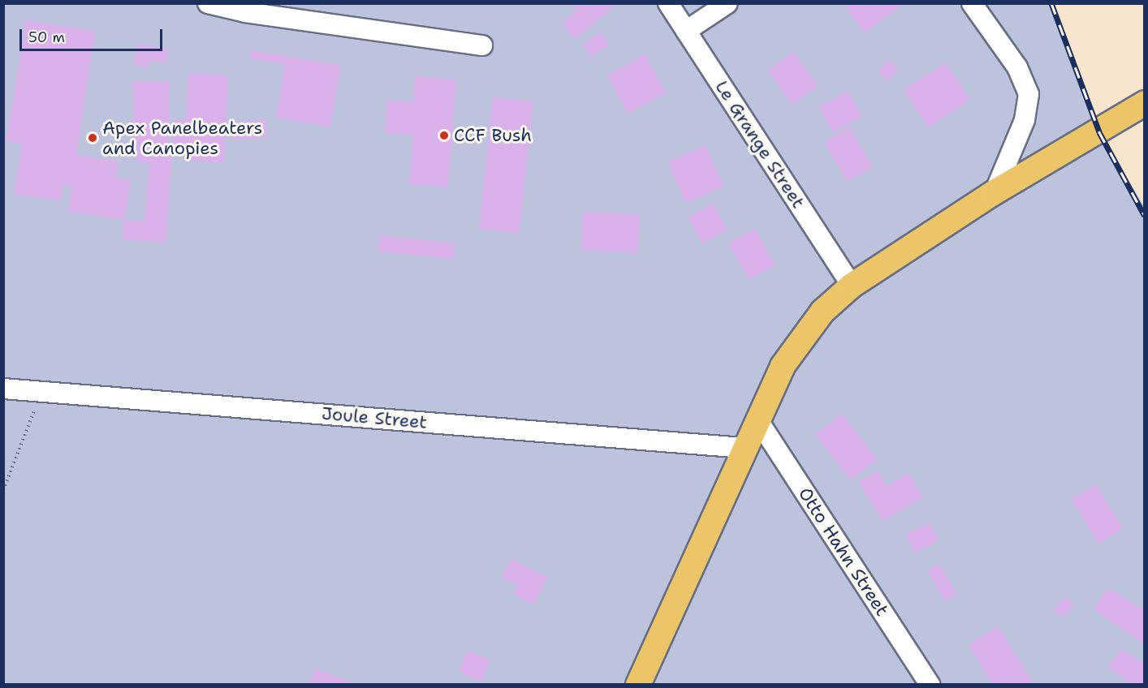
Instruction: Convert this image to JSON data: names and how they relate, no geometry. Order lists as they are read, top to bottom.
{
  "streets": {
    "street": ["Le Grange Street", "Joule Street", "Otto Hahn Street"]
  },
  "places": ["CCF Bush", "Apex Panelbeaters and Canopies"],
  "scale_bar": "50 m"
}
